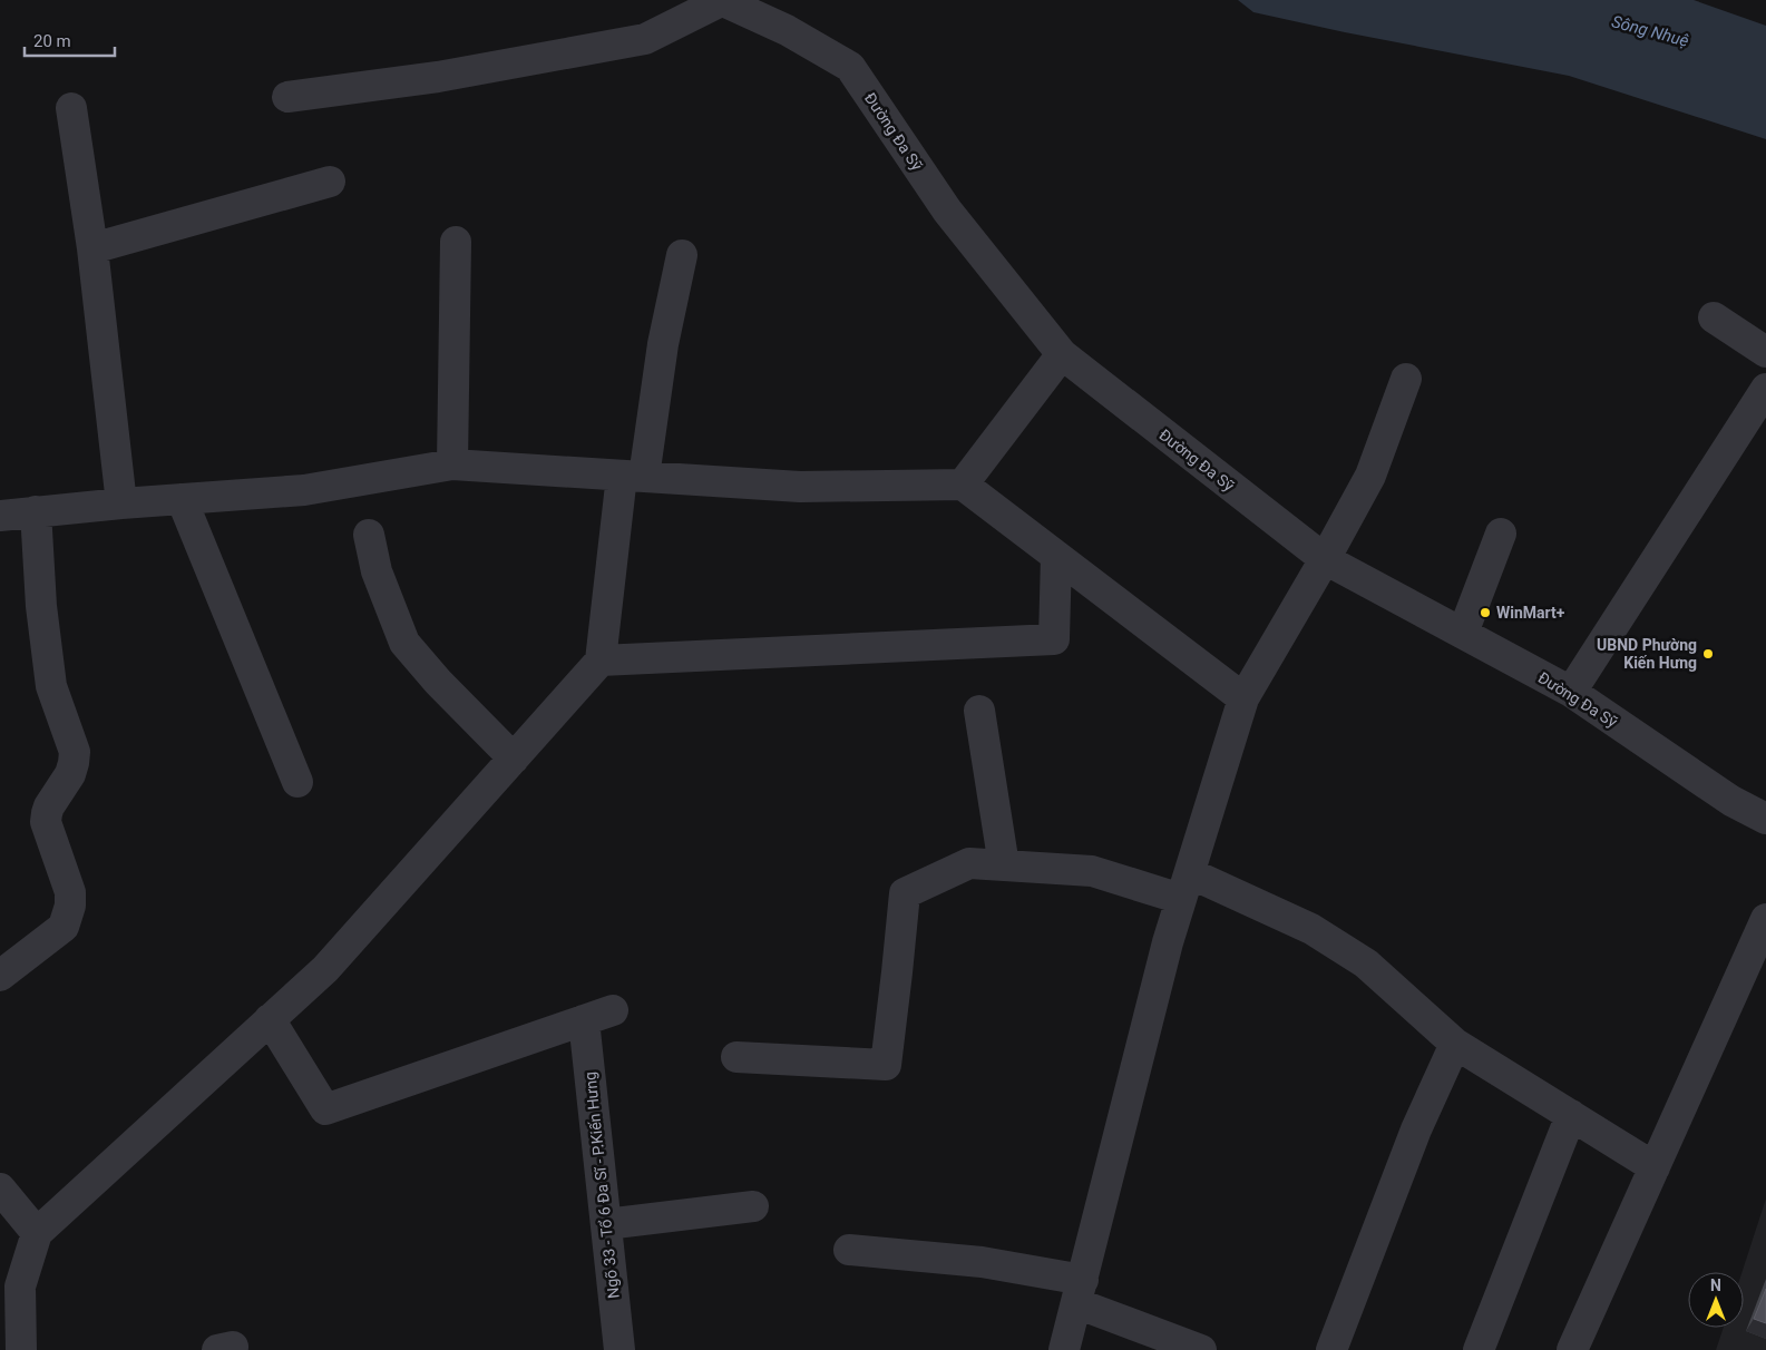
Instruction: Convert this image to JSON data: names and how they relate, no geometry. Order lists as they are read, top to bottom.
{
  "streets": {
    "street": ["Đường Đa Sỹ", "Ngõ 33 - Tổ 6 Đa Sĩ - P.Kiến Hưng"]
  },
  "water": ["Sông Nhuệ"],
  "places": ["WinMart+", "UBND Phường Kiến Hưng"],
  "scale_bar": "20 m",
  "north": "top"
}
